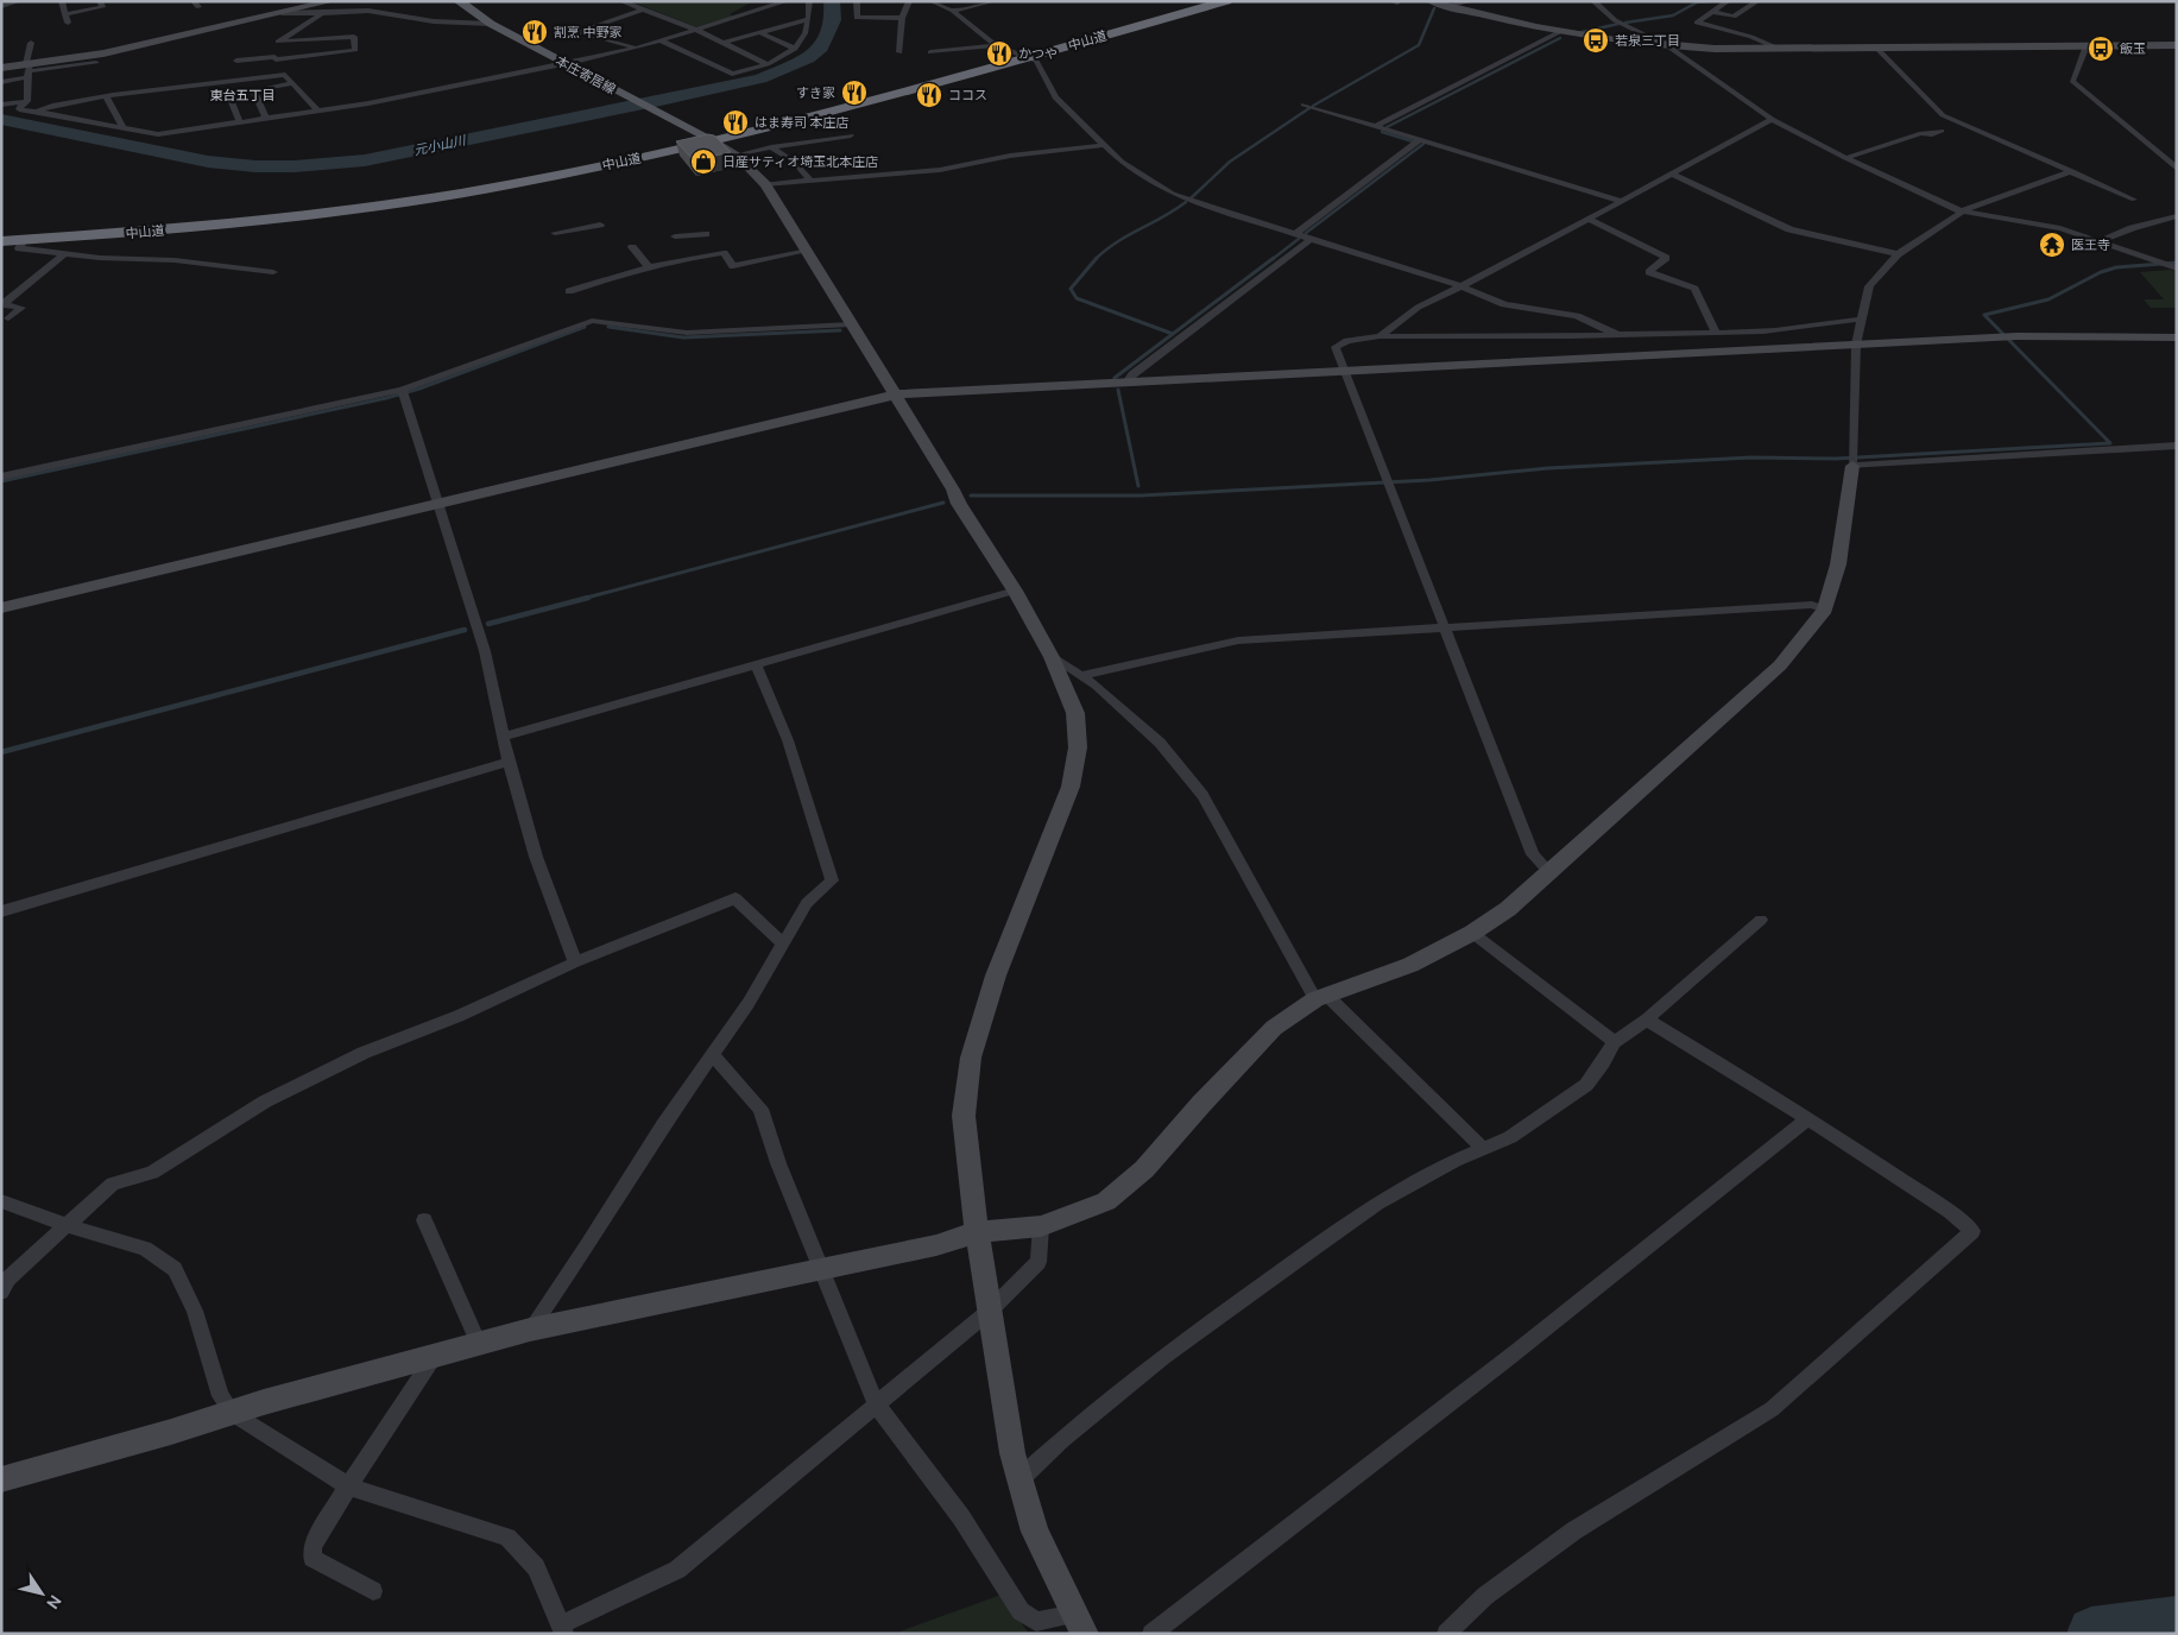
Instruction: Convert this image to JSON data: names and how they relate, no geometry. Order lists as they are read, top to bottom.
{
  "streets": {
    "highway": ["中山道"],
    "main road": ["本庄寄居線"]
  },
  "crossings": [
    ["中山道", "本庄寄居線"]
  ],
  "districts": ["東台五丁目"],
  "water": ["元小山川"],
  "places": {
    "restaurant": [
      "割烹 中野家",
      "かつや",
      "すき家",
      "ココス",
      "はま寿司 本庄店"
    ],
    "bus stop": ["若泉三丁目", "飯玉"],
    "shop": ["日産サティオ埼玉北本庄店"],
    "temple": ["医王寺"]
  },
  "north": "bottom right"
}
